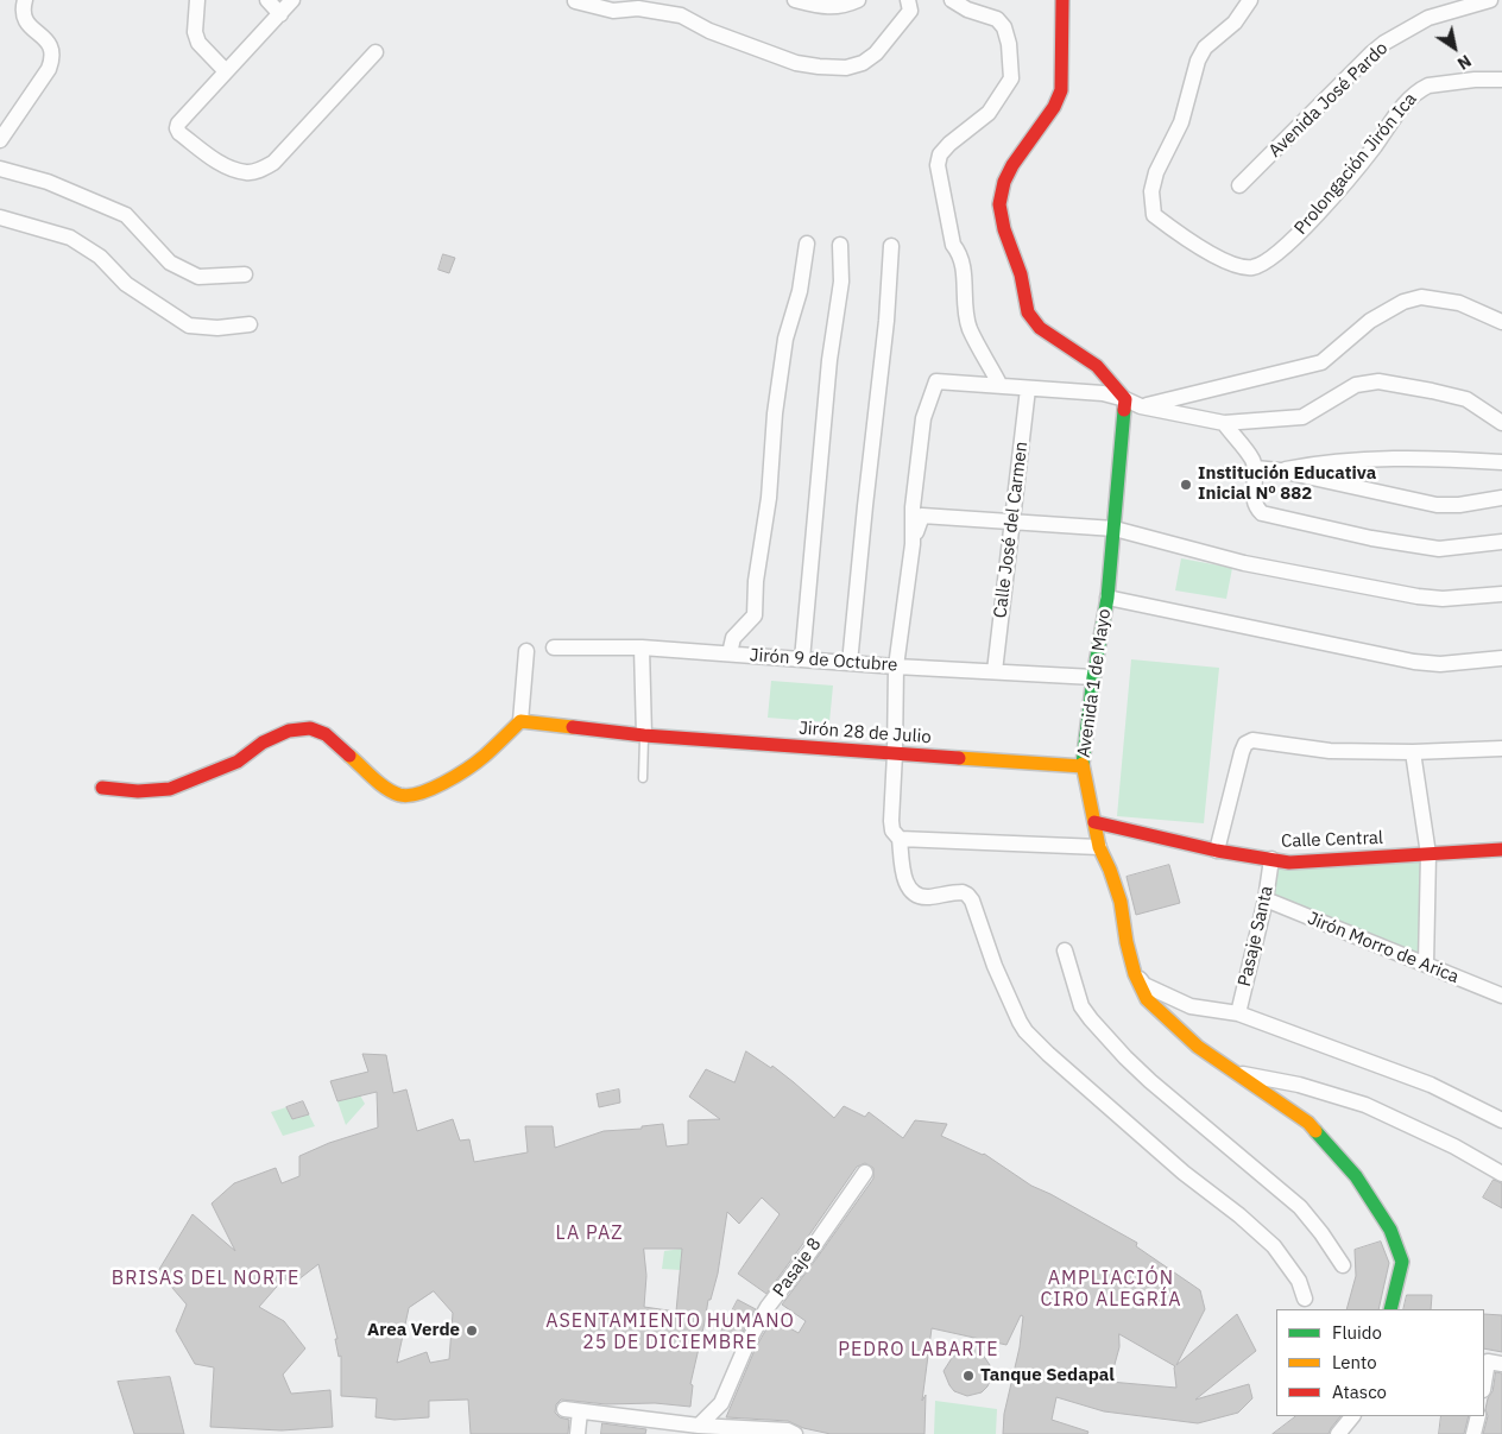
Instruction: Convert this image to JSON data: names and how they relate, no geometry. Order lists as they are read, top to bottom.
{
  "streets": {
    "street": [
      "Avenida José Pardo",
      "Prolongación Jirón Ica",
      "Calle José del Carmen",
      "Jirón 9 de Octubre",
      "Avenida 1 de Mayo",
      "Jirón 28 de Julio",
      "Calle Central",
      "Pasaje Santa",
      "Jirón Morro de Arica",
      "Pasaje 8"
    ]
  },
  "crossings": [
    ["Calle José del Carmen", "Jirón 9 de Octubre"],
    ["Jirón 9 de Octubre", "Avenida 1 de Mayo"],
    ["Avenida 1 de Mayo", "Jirón 28 de Julio"],
    ["Avenida 1 de Mayo", "Calle Central"],
    ["Calle Central", "Pasaje Santa"],
    ["Pasaje Santa", "Jirón Morro de Arica"]
  ],
  "districts": [
    "LA PAZ",
    "BRISAS DEL NORTE",
    "AMPLIACIÓN CIRO ALEGRÍA",
    "ASENTAMIENTO HUMANO 25 DE DICIEMBRE",
    "PEDRO LABARTE"
  ],
  "places": ["Institución Educativa Inicial Nº 882", "Area Verde", "Tanque Sedapal"],
  "legend": ["Fluido", "Lento", "Atasco"],
  "north": "bottom right"
}
